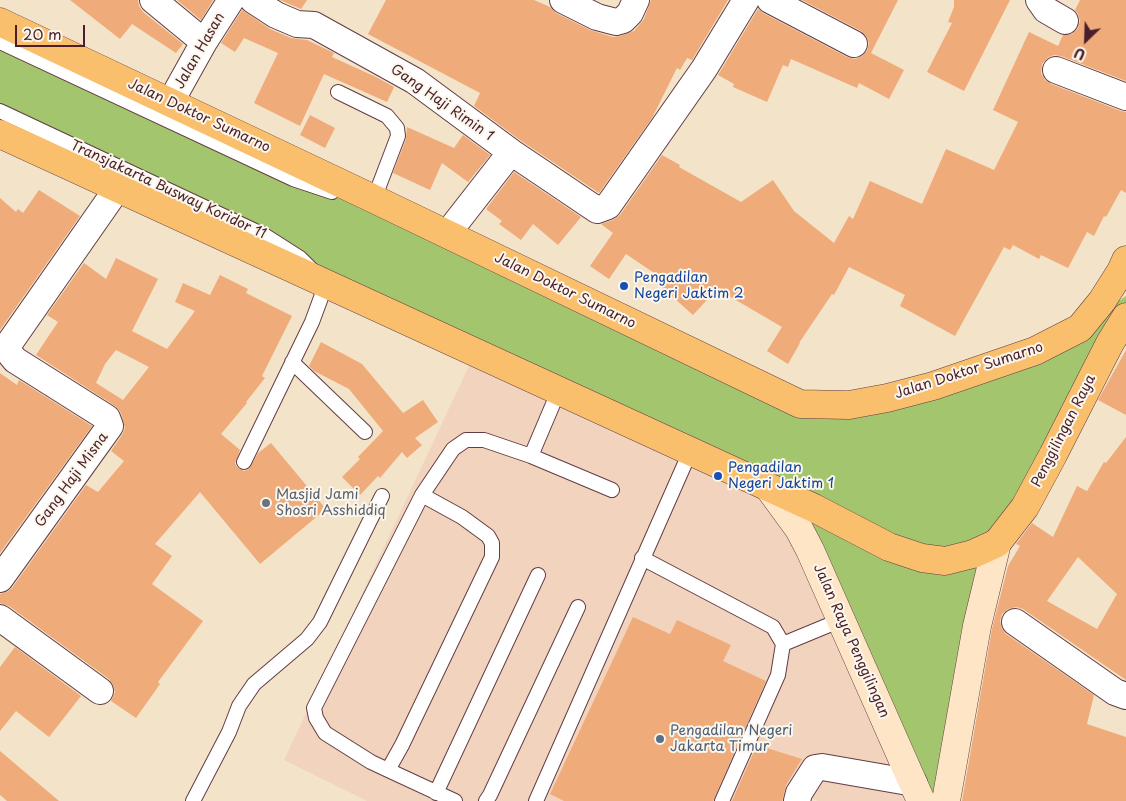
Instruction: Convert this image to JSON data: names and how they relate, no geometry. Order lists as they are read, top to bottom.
{
  "streets": {
    "main road": ["Jalan Doktor Sumarno", "Penggilingan Raya", "Jalan Raya Penggilingan"],
    "street": ["Jalan Hasan", "Gang Haji Rimin 1", "Gang Haji Misna"],
    "lane": ["Transjakarta Busway Koridor 11"]
  },
  "crossings": [
    ["Jalan Hasan", "Jalan Doktor Sumarno"]
  ],
  "places": [
    "Pengadilan Negeri Jaktim 2",
    "Pengadilan Negeri Jaktim 1",
    "Masjid Jami Shosri Asshiddiq",
    "Pengadilan Negeri Jakarta Timur"
  ],
  "scale_bar": "20 m",
  "north": "bottom left"
}
